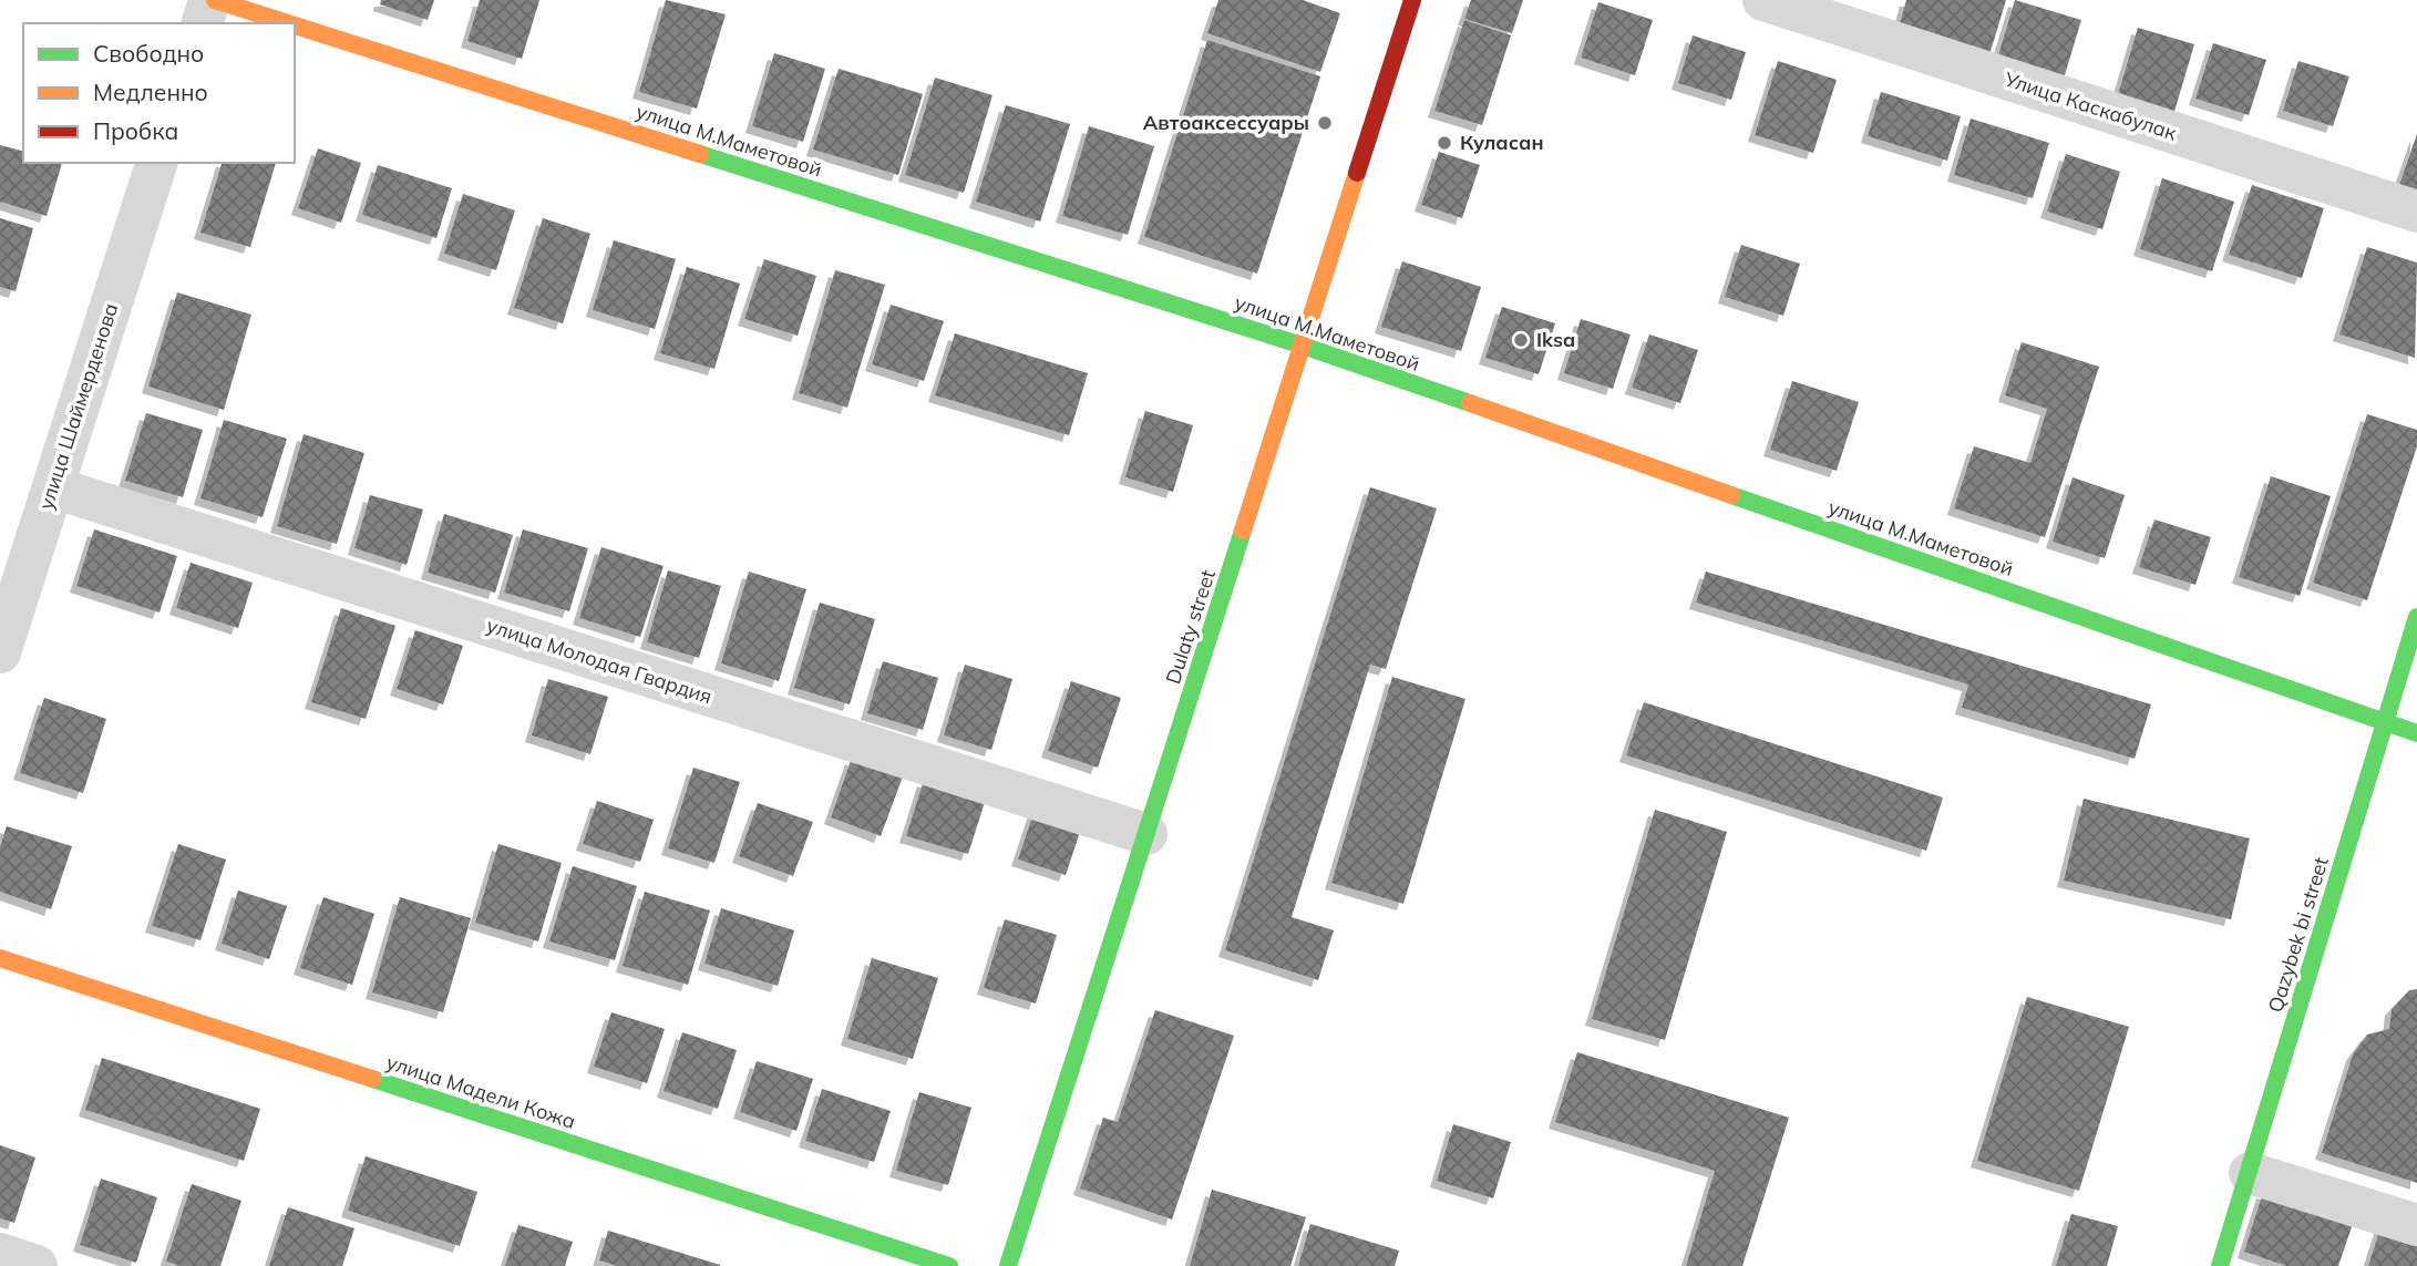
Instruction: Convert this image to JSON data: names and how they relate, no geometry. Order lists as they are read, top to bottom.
{
  "streets": {
    "main road": [
      "улица М.Маметовой",
      "Dulaty street",
      "Qazybek bi street",
      "улица Мадели Кожа"
    ],
    "street": ["Улица Каскабулак", "улица Шаймерденова", "улица Молодая Гвардия"]
  },
  "crossings": [
    ["улица М.Маметовой", "Dulaty street"],
    ["улица М.Маметовой", "Qazybek bi street"],
    ["улица Шаймерденова", "улица Молодая Гвардия"],
    ["Dulaty street", "улица Молодая Гвардия"]
  ],
  "places": ["Автоаксессуары", "Куласан", "Iksa"],
  "legend": ["Свободно", "Медленно", "Пробка"]
}
